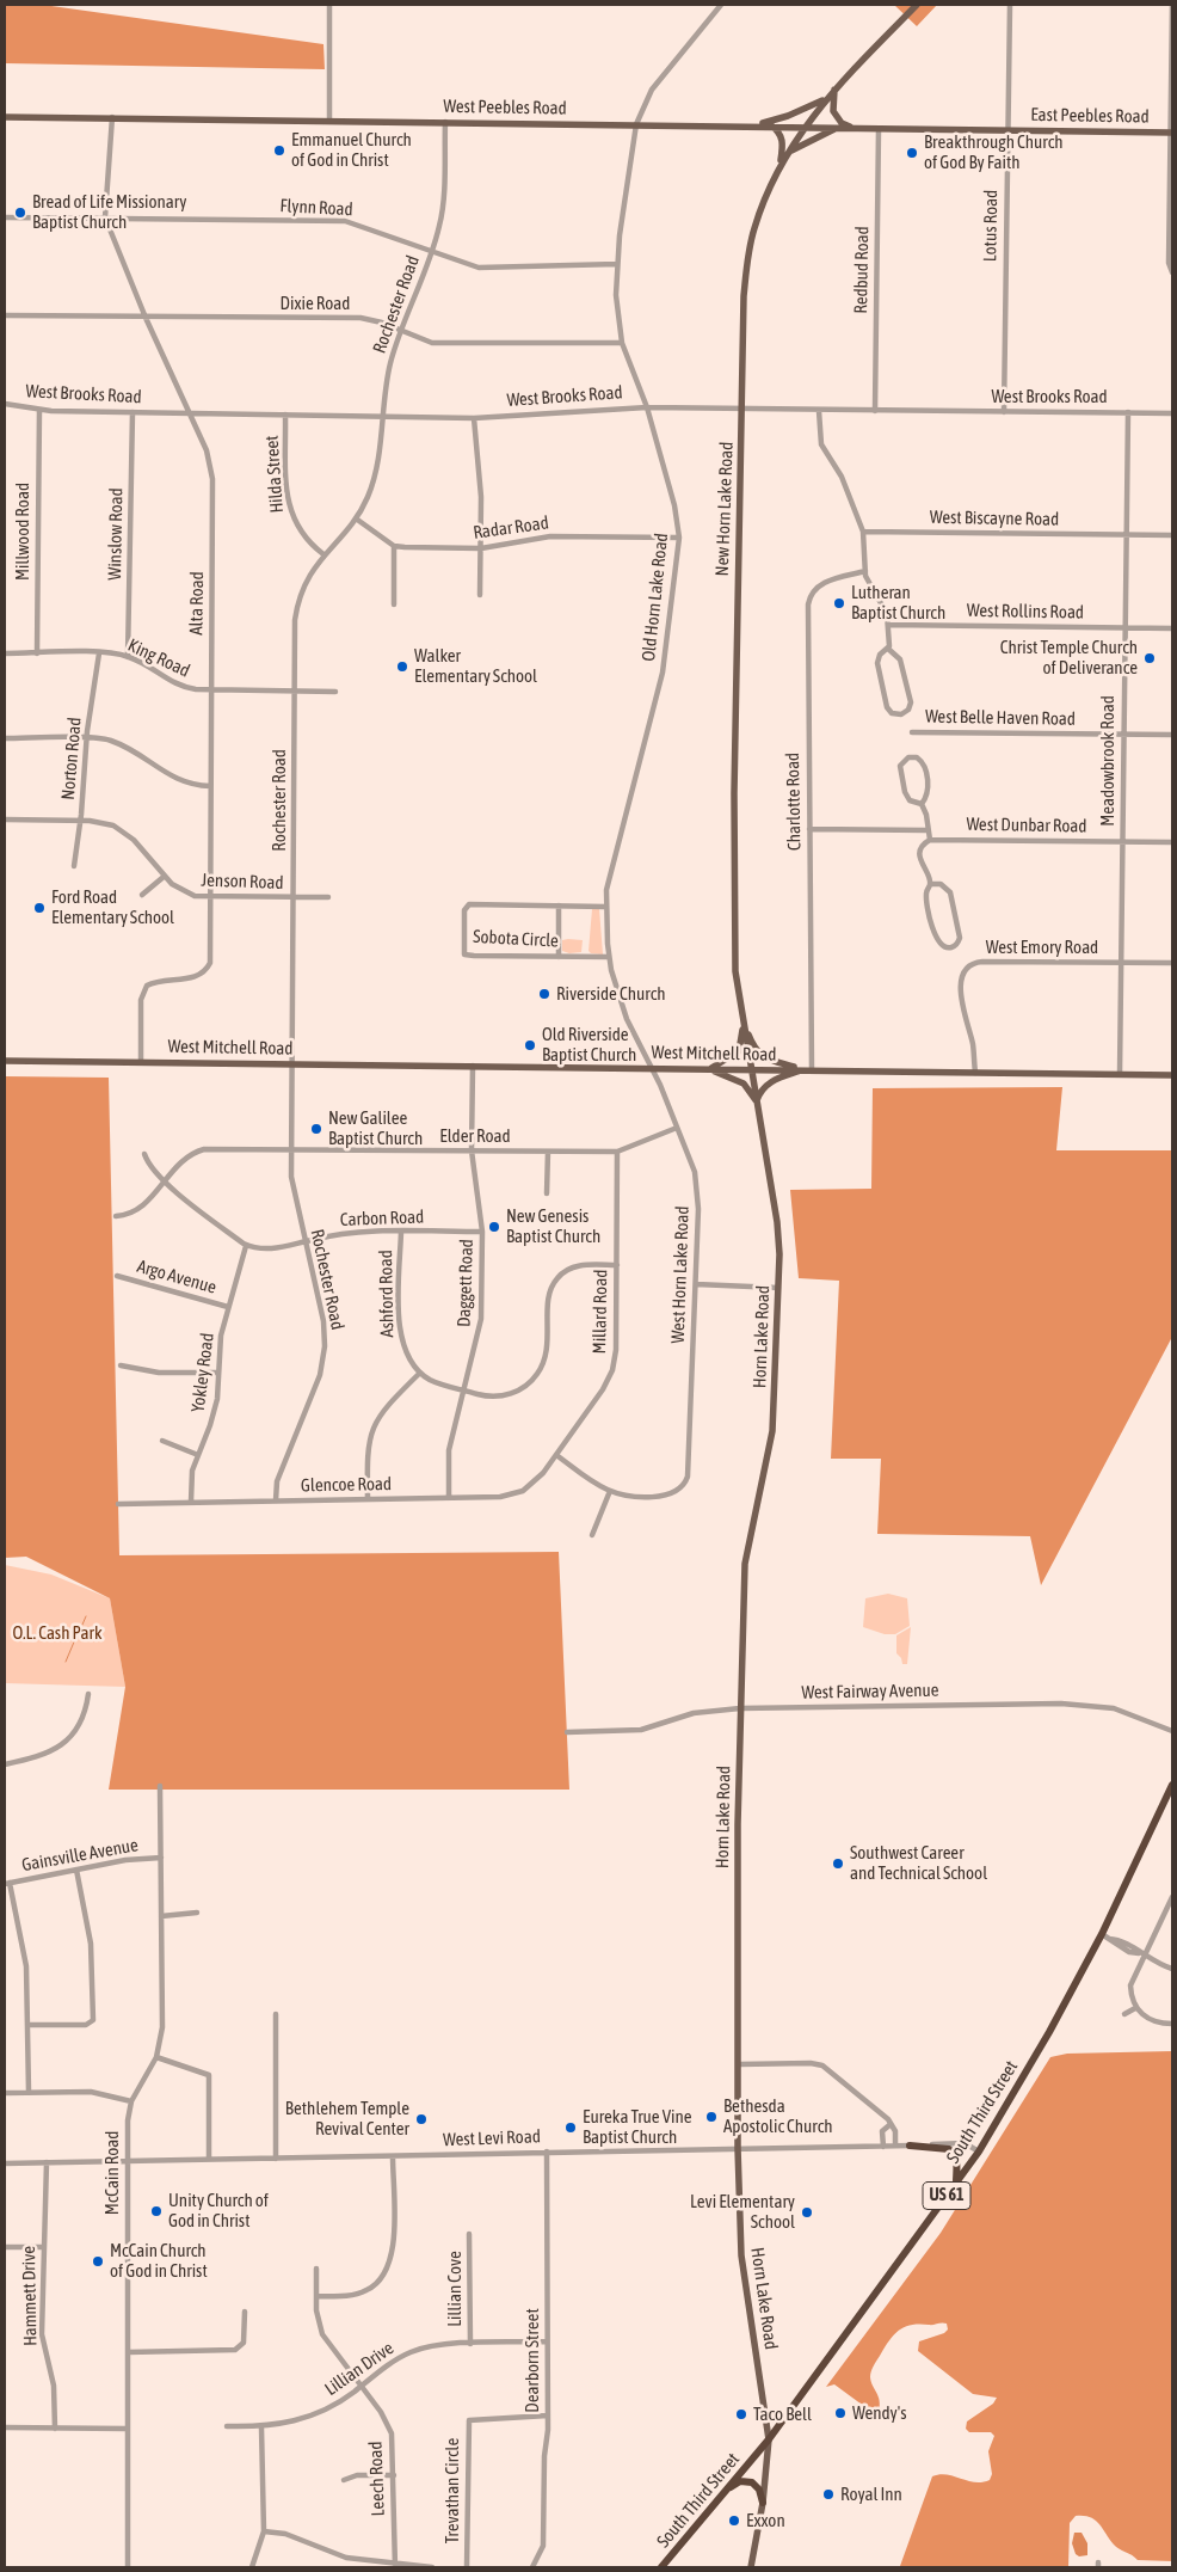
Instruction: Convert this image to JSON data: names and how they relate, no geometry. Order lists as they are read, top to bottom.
{
  "streets": {
    "highway": ["South Third Street", "US 61"],
    "main road": [
      "West Peebles Road",
      "East Peebles Road",
      "New Horn Lake Road",
      "West Mitchell Road",
      "Horn Lake Road"
    ],
    "street": [
      "Flynn Road",
      "Lotus Road",
      "Redbud Road",
      "Dixie Road",
      "Rochester Road",
      "West Brooks Road",
      "Hilda Street",
      "West Biscayne Road",
      "Radar Road",
      "Millwood Road",
      "Winslow Road",
      "Old Horn Lake Road",
      "Alta Road",
      "West Rollins Road",
      "King Road",
      "West Belle Haven Road",
      "Norton Road",
      "Meadowbrook Road",
      "Charlotte Road",
      "West Dunbar Road",
      "Jenson Road",
      "Sobota Circle",
      "West Emory Road",
      "Elder Road",
      "Carbon Road",
      "West Horn Lake Road",
      "Argo Avenue",
      "Daggett Road",
      "Ashford Road",
      "Millard Road",
      "Yokley Road",
      "Glencoe Road",
      "West Fairway Avenue",
      "Gainsville Avenue",
      "West Levi Road",
      "McCain Road",
      "Lillian Cove",
      "Hammett Drive",
      "Dearborn Street",
      "Lillian Drive",
      "Leech Road",
      "Trevathan Circle"
    ]
  },
  "crossings": [
    ["West Peebles Road", "East Peebles Road"],
    ["West Peebles Road", "Lotus Road"],
    ["West Peebles Road", "Redbud Road"],
    ["West Peebles Road", "Rochester Road"],
    ["West Peebles Road", "New Horn Lake Road"],
    ["West Peebles Road", "Old Horn Lake Road"],
    ["West Peebles Road", "Alta Road"],
    ["East Peebles Road", "Lotus Road"],
    ["Flynn Road", "Rochester Road"],
    ["Flynn Road", "Old Horn Lake Road"],
    ["Flynn Road", "Alta Road"],
    ["Lotus Road", "West Brooks Road"],
    ["Redbud Road", "West Brooks Road"],
    ["Dixie Road", "Rochester Road"],
    ["Dixie Road", "Old Horn Lake Road"],
    ["Dixie Road", "Alta Road"],
    ["Rochester Road", "West Brooks Road"],
    ["Rochester Road", "Hilda Street"],
    ["Rochester Road", "King Road"],
    ["Rochester Road", "Jenson Road"],
    ["Rochester Road", "West Mitchell Road"],
    ["Rochester Road", "Elder Road"],
    ["Rochester Road", "Carbon Road"],
    ["Rochester Road", "Glencoe Road"],
    ["West Brooks Road", "Hilda Street"],
    ["West Brooks Road", "New Horn Lake Road"],
    ["West Brooks Road", "Millwood Road"],
    ["West Brooks Road", "Winslow Road"],
    ["West Brooks Road", "Old Horn Lake Road"],
    ["West Brooks Road", "Alta Road"],
    ["West Brooks Road", "Meadowbrook Road"],
    ["New Horn Lake Road", "West Mitchell Road"],
    ["New Horn Lake Road", "Horn Lake Road"],
    ["West Biscayne Road", "Meadowbrook Road"],
    ["Radar Road", "Old Horn Lake Road"],
    ["Millwood Road", "King Road"],
    ["Winslow Road", "King Road"],
    ["Old Horn Lake Road", "Sobota Circle"],
    ["Old Horn Lake Road", "West Mitchell Road"],
    ["Old Horn Lake Road", "West Horn Lake Road"],
    ["Alta Road", "King Road"],
    ["Alta Road", "Jenson Road"],
    ["Alta Road", "West Mitchell Road"],
    ["West Rollins Road", "Meadowbrook Road"],
    ["King Road", "Norton Road"],
    ["West Belle Haven Road", "Meadowbrook Road"],
    ["Norton Road", "Jenson Road"],
    ["Meadowbrook Road", "West Dunbar Road"],
    ["Meadowbrook Road", "West Emory Road"],
    ["Meadowbrook Road", "West Mitchell Road"],
    ["Charlotte Road", "West Mitchell Road"],
    ["West Emory Road", "West Mitchell Road"],
    ["West Mitchell Road", "West Horn Lake Road"],
    ["West Mitchell Road", "Daggett Road"],
    ["West Mitchell Road", "Horn Lake Road"],
    ["Elder Road", "West Horn Lake Road"],
    ["Elder Road", "Daggett Road"],
    ["Elder Road", "Millard Road"],
    ["Carbon Road", "Daggett Road"],
    ["Carbon Road", "Ashford Road"],
    ["Carbon Road", "Yokley Road"],
    ["Argo Avenue", "Yokley Road"],
    ["Daggett Road", "Glencoe Road"],
    ["Millard Road", "Glencoe Road"],
    ["Horn Lake Road", "West Fairway Avenue"],
    ["Horn Lake Road", "South Third Street"],
    ["Horn Lake Road", "West Levi Road"],
    ["Yokley Road", "Glencoe Road"],
    ["Gainsville Avenue", "McCain Road"],
    ["South Third Street", "West Levi Road"],
    ["West Levi Road", "McCain Road"],
    ["West Levi Road", "Hammett Drive"],
    ["West Levi Road", "Dearborn Street"],
    ["Lillian Cove", "Lillian Drive"],
    ["Dearborn Street", "Lillian Drive"],
    ["Dearborn Street", "Trevathan Circle"],
    ["Lillian Drive", "Leech Road"]
  ],
  "parks": ["O.L. Cash Park"],
  "places": [
    "Emmanuel Church of God in Christ",
    "Breakthrough Church of God By Faith",
    "Bread of Life Missionary Baptist Church",
    "Lutheran Baptist Church",
    "Christ Temple Church of Deliverance",
    "Walker Elementary School",
    "Ford Road Elementary School",
    "Riverside Church",
    "Old Riverside Baptist Church",
    "New Galilee Baptist Church",
    "New Genesis Baptist Church",
    "Southwest Career and Technical School",
    "Bethesda Apostolic Church",
    "Bethlehem Temple Revival Center",
    "Eureka True Vine Baptist Church",
    "Unity Church of God in Christ",
    "Levi Elementary School",
    "McCain Church of God in Christ",
    "Wendy's",
    "Taco Bell",
    "Royal Inn",
    "Exxon"
  ]
}
